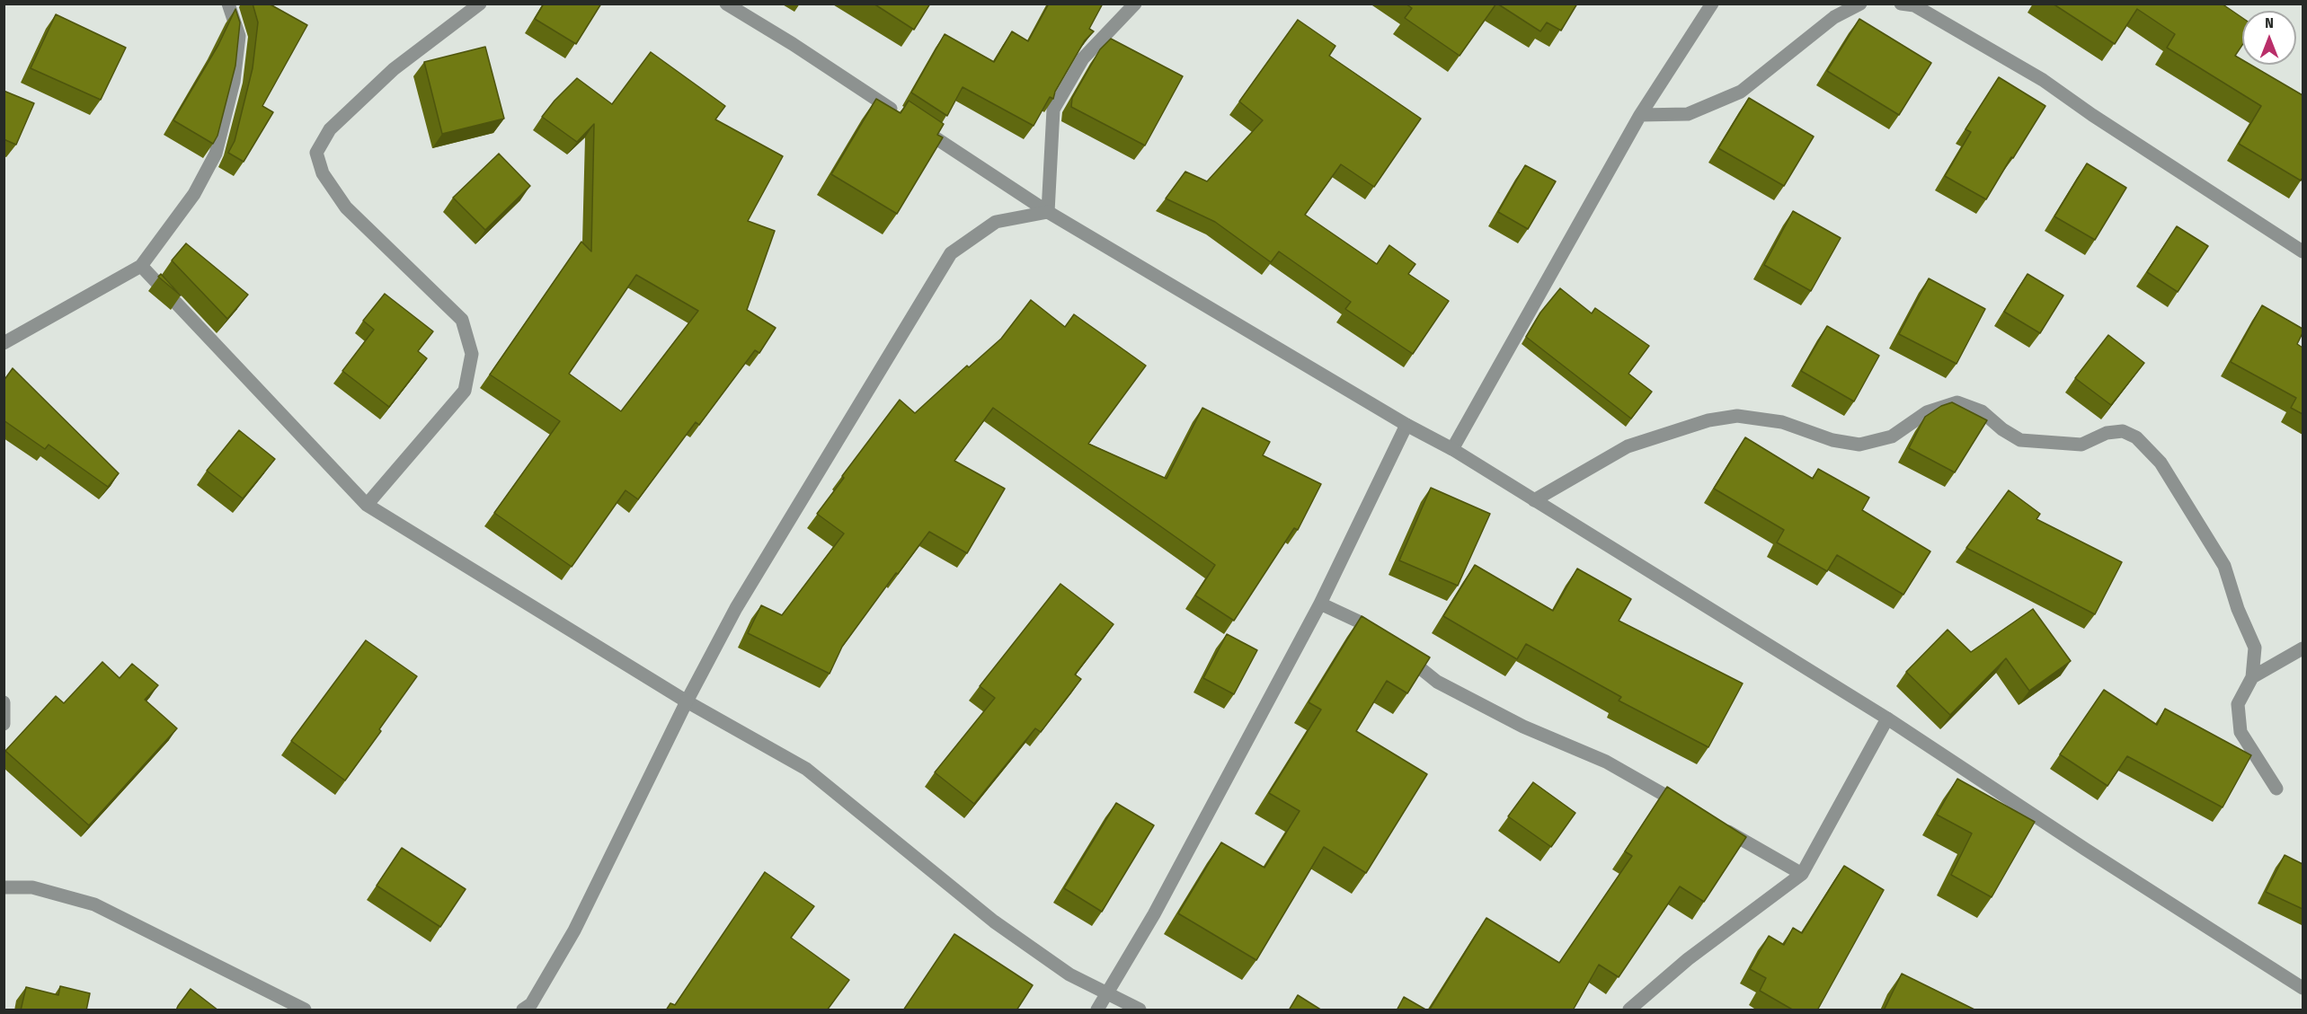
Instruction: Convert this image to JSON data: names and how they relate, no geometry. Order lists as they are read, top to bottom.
{
  "north": "top"
}
